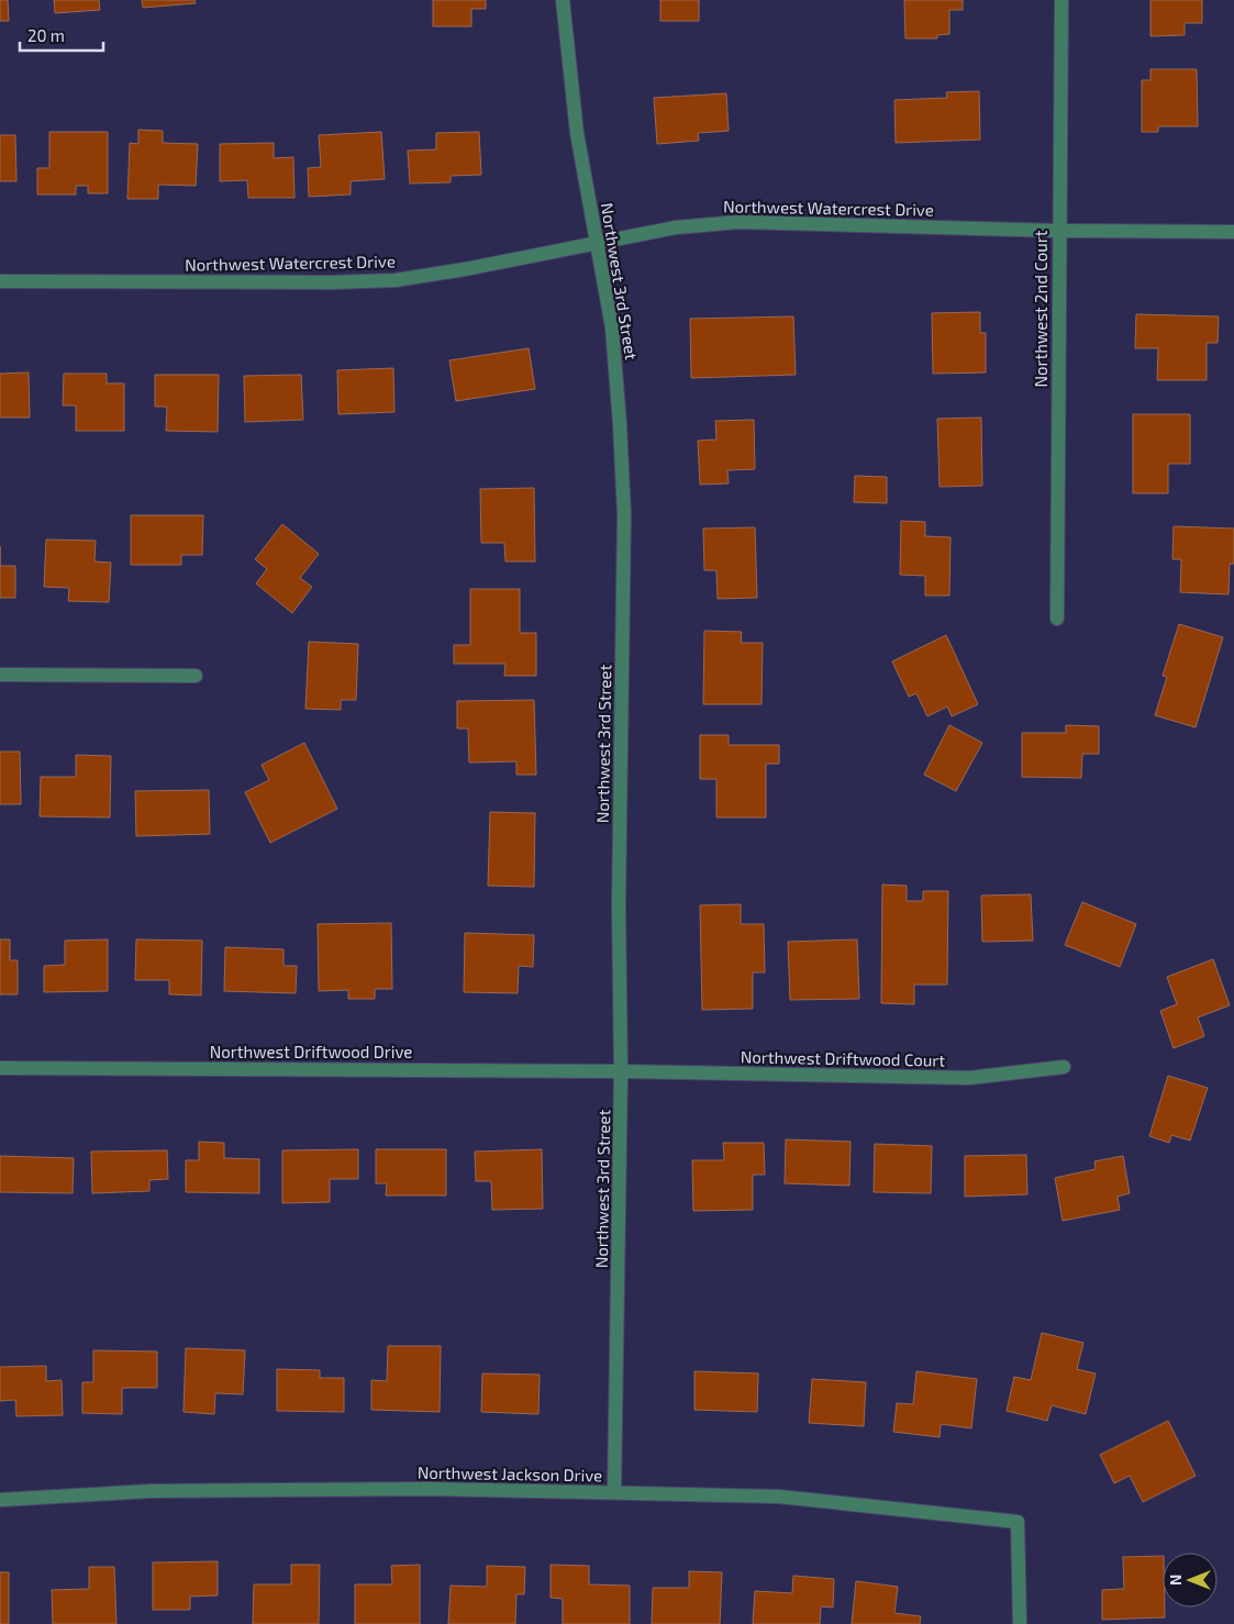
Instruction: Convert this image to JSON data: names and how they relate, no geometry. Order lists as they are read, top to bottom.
{
  "streets": {
    "street": [
      "Northwest Watercrest Drive",
      "Northwest 3rd Street",
      "Northwest 2nd Court",
      "Northwest Driftwood Drive",
      "Northwest Driftwood Court",
      "Northwest Jackson Drive"
    ]
  },
  "crossings": [
    ["Northwest Watercrest Drive", "Northwest 3rd Street"],
    ["Northwest Watercrest Drive", "Northwest 2nd Court"],
    ["Northwest 3rd Street", "Northwest Driftwood Drive"],
    ["Northwest 3rd Street", "Northwest Driftwood Court"],
    ["Northwest 3rd Street", "Northwest Jackson Drive"],
    ["Northwest Driftwood Drive", "Northwest Driftwood Court"]
  ],
  "scale_bar": "20 m",
  "north": "left"
}
